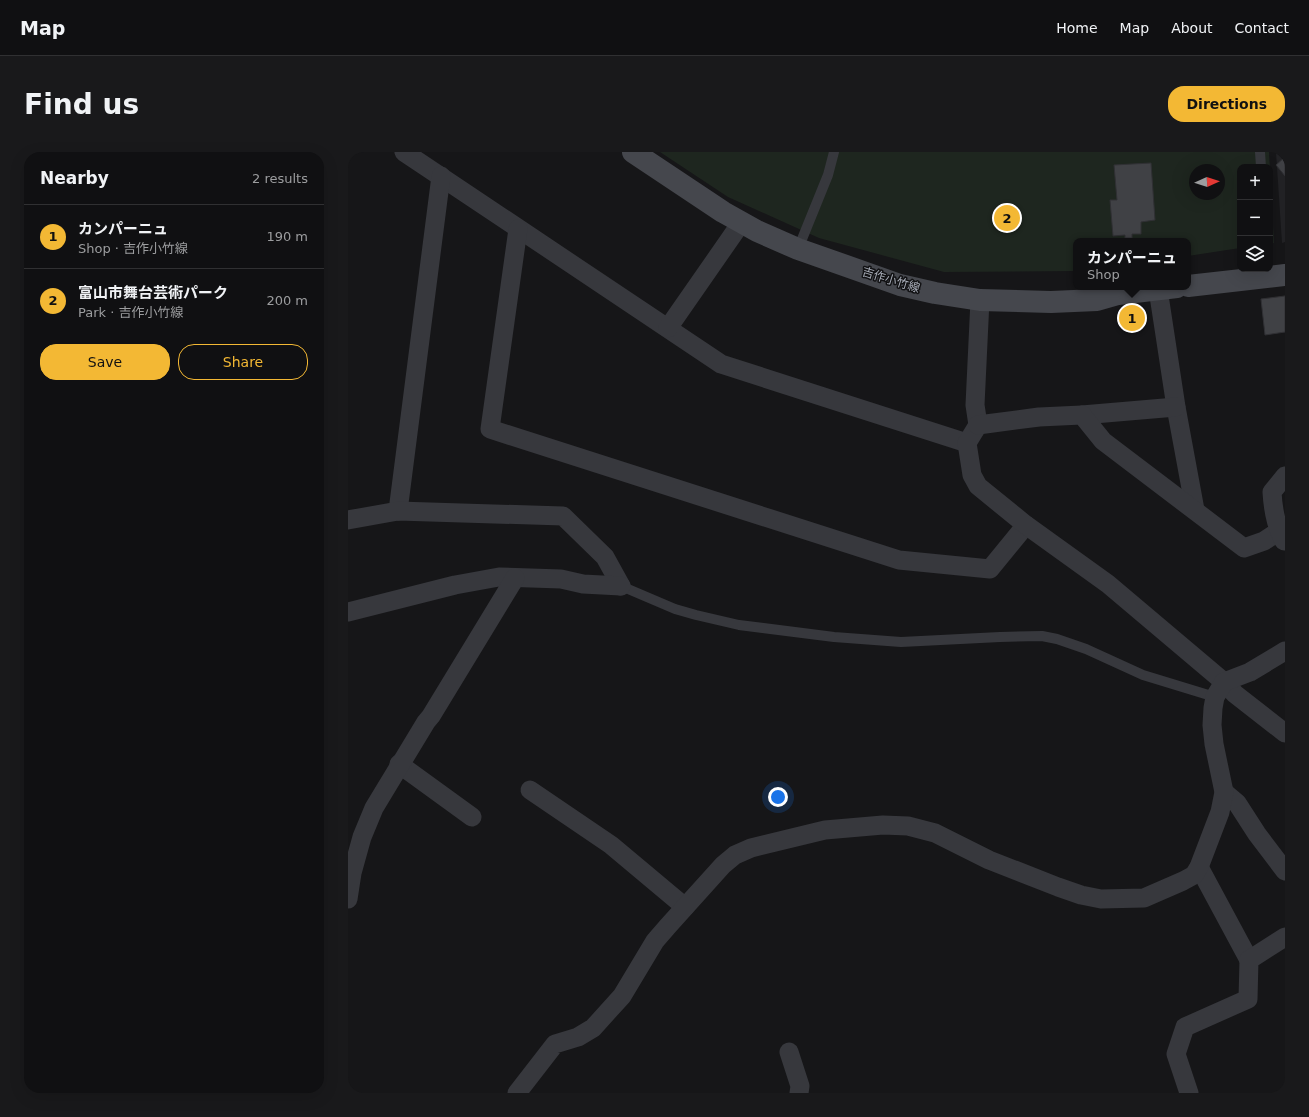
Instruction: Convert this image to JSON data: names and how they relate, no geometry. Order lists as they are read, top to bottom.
{
  "streets": {
    "main road": ["吉作小竹線"]
  },
  "north": "right",
  "page": {
    "header": "Map",
    "nav": [
      "Home",
      "Map",
      "About",
      "Contact"
    ],
    "buttons": [
      "Directions",
      ["Save", "Share"]
    ],
    "title": "Find us",
    "heading": ["Nearby", "2 results"],
    "map_buttons": ["+", "−"],
    "pins": ["2", "1"],
    "list": [
      {
        "mark": "1",
        "name": "カンパーニュ",
        "note": "Shop · 吉作小竹線",
        "value": "190 m"
      },
      {
        "mark": "2",
        "name": "富山市舞台芸術パーク",
        "note": "Park · 吉作小竹線",
        "value": "200 m"
      }
    ],
    "popup": ["カンパーニュ", "Shop"]
  }
}
